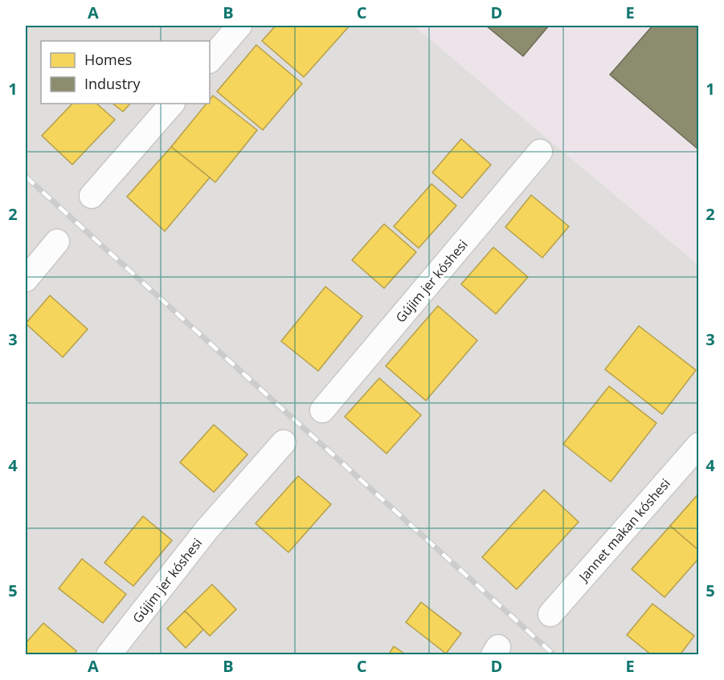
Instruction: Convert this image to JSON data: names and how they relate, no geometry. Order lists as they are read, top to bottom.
{
  "streets": {
    "street": ["Gújim jer kóshesi", "Jannet makan kóshesi"]
  },
  "legend": ["Homes", "Industry"],
  "grid": {
    "columns": [
      "A",
      "B",
      "C",
      "D",
      "E"
    ],
    "rows": [
      "1",
      "2",
      "3",
      "4",
      "5"
    ]
  }
}
